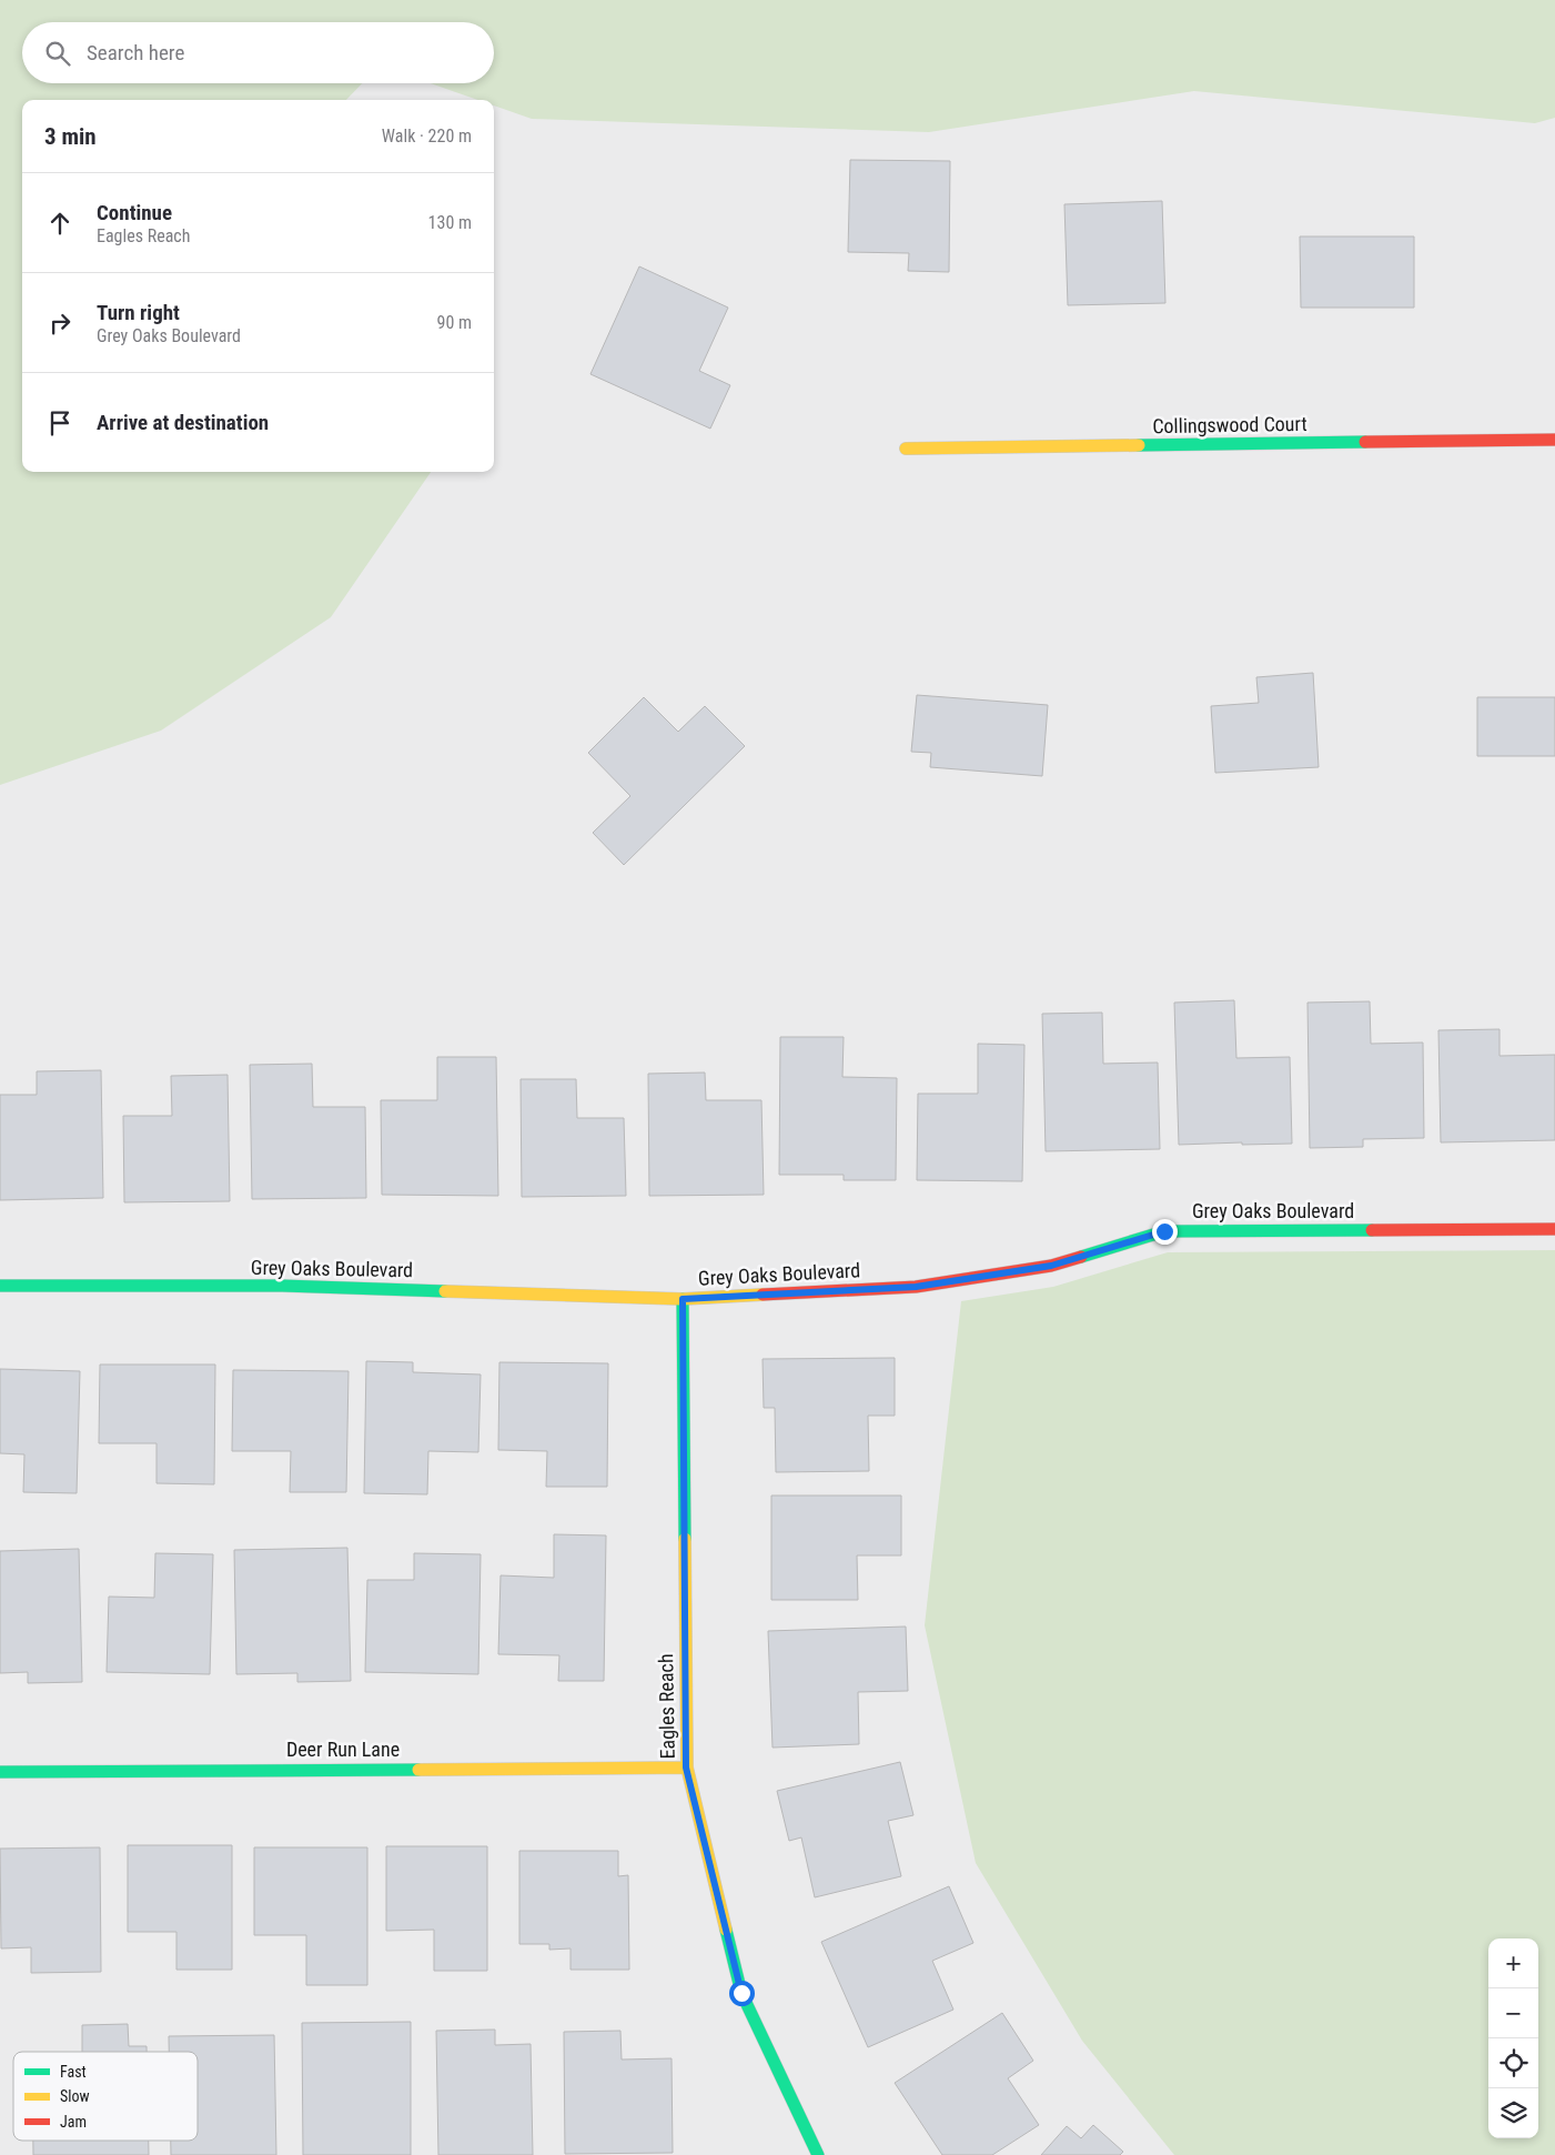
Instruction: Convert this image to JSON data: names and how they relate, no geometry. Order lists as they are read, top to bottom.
{
  "streets": {
    "street": [
      "Collingswood Court",
      "Grey Oaks Boulevard",
      "Eagles Reach",
      "Deer Run Lane"
    ]
  },
  "crossings": [
    ["Grey Oaks Boulevard", "Eagles Reach"],
    ["Eagles Reach", "Deer Run Lane"]
  ],
  "legend": ["Fast", "Slow", "Jam"],
  "page": {
    "search": "Search here",
    "heading": ["3 min", "Walk · 220 m"],
    "list": [
      ["Continue", "Eagles Reach", "130 m"],
      ["Turn right", "Grey Oaks Boulevard", "90 m"],
      "Arrive at destination"
    ],
    "map_buttons": ["+", "−"]
  }
}
